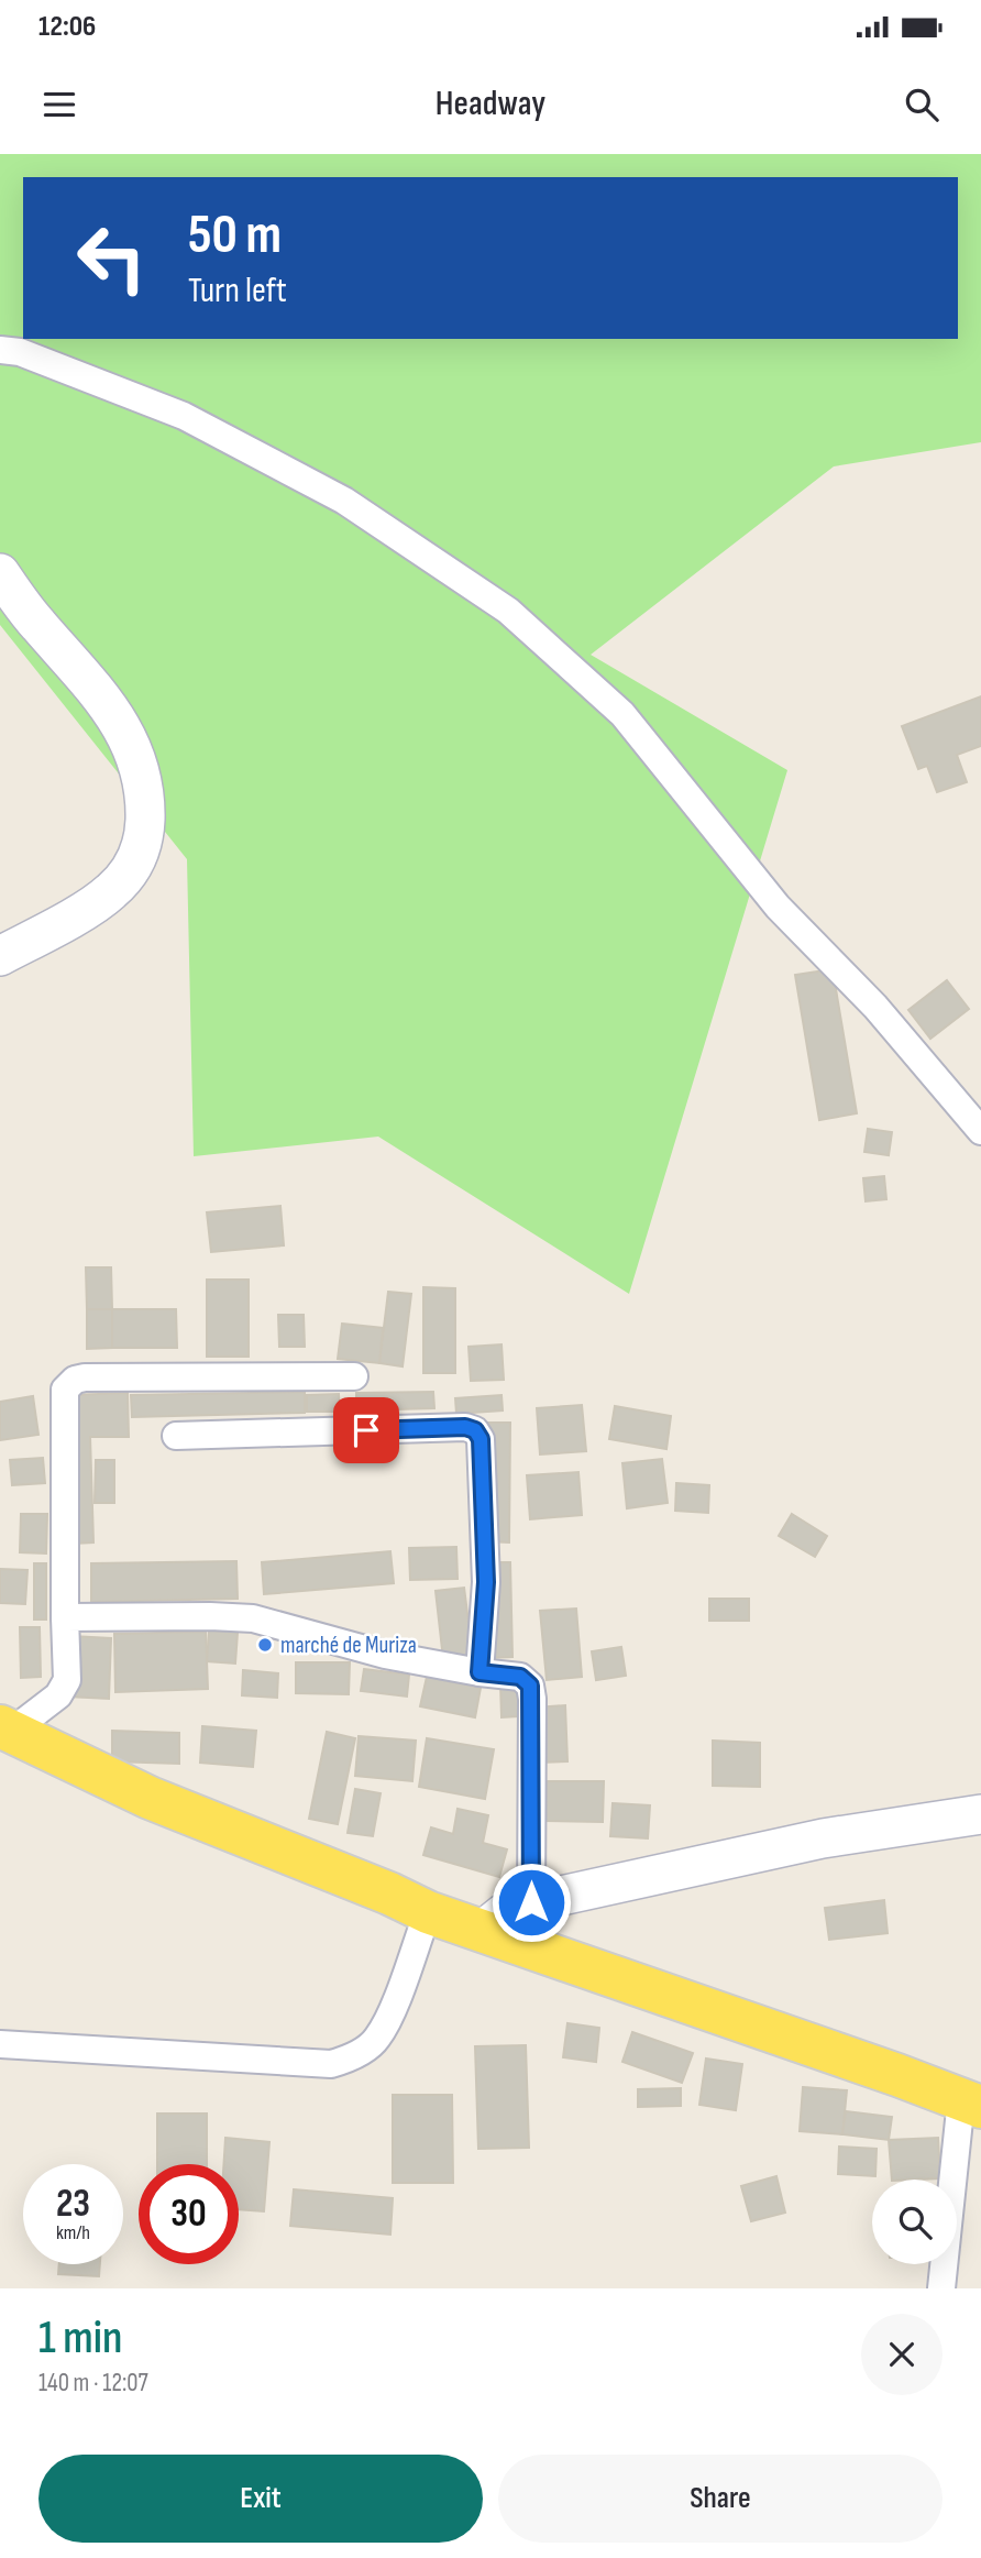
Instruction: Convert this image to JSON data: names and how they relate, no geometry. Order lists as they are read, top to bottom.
{
  "places": ["marché de Muriza"],
  "page": {
    "status": "12:06",
    "header": "Headway",
    "turn": ["50 m", "Turn left"],
    "speed": "23 km/h",
    "limit": "30",
    "heading": ["1 min", "140 m · 12:07"],
    "buttons": ["Exit", "Share"]
  }
}
